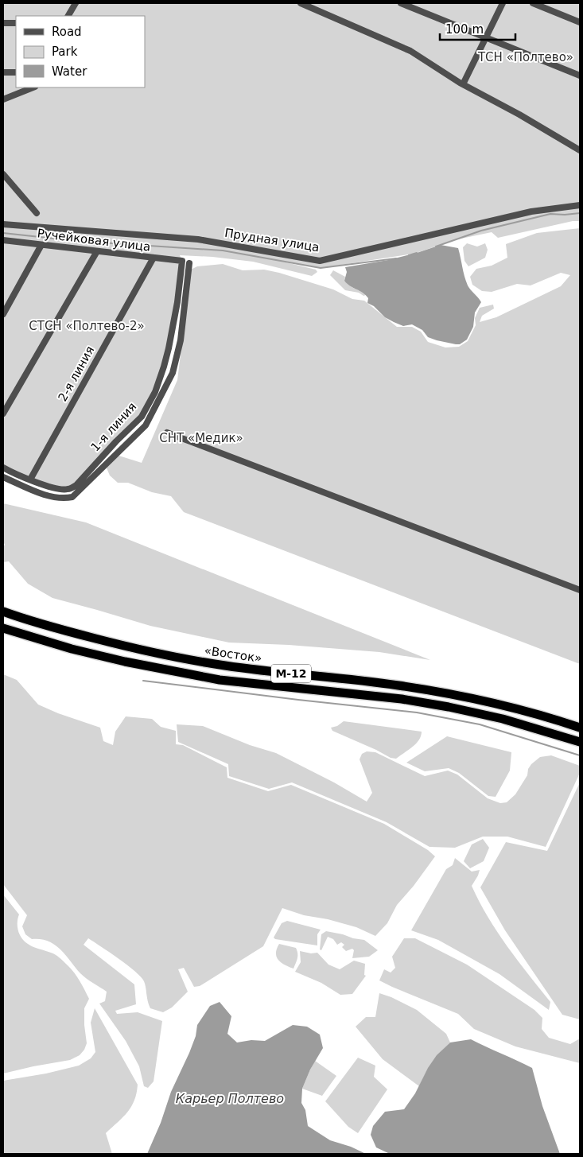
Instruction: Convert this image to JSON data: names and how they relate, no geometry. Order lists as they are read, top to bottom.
{
  "streets": {
    "highway": ["«Восток»", "М-12"],
    "street": [
      "Ручейковая улица",
      "Прудная улица",
      "2-я линия",
      "1-я линия"
    ]
  },
  "crossings": [
    ["Ручейковая улица", "2-я линия"],
    ["Ручейковая улица", "1-я линия"],
    ["2-я линия", "1-я линия"]
  ],
  "water": ["Карьер Полтево"],
  "parks": ["ТСН «Полтево»", "СТСН «Полтево-2»", "СНТ «Медик»"],
  "legend": ["Road", "Park", "Water"],
  "scale_bar": "100 m"
}
